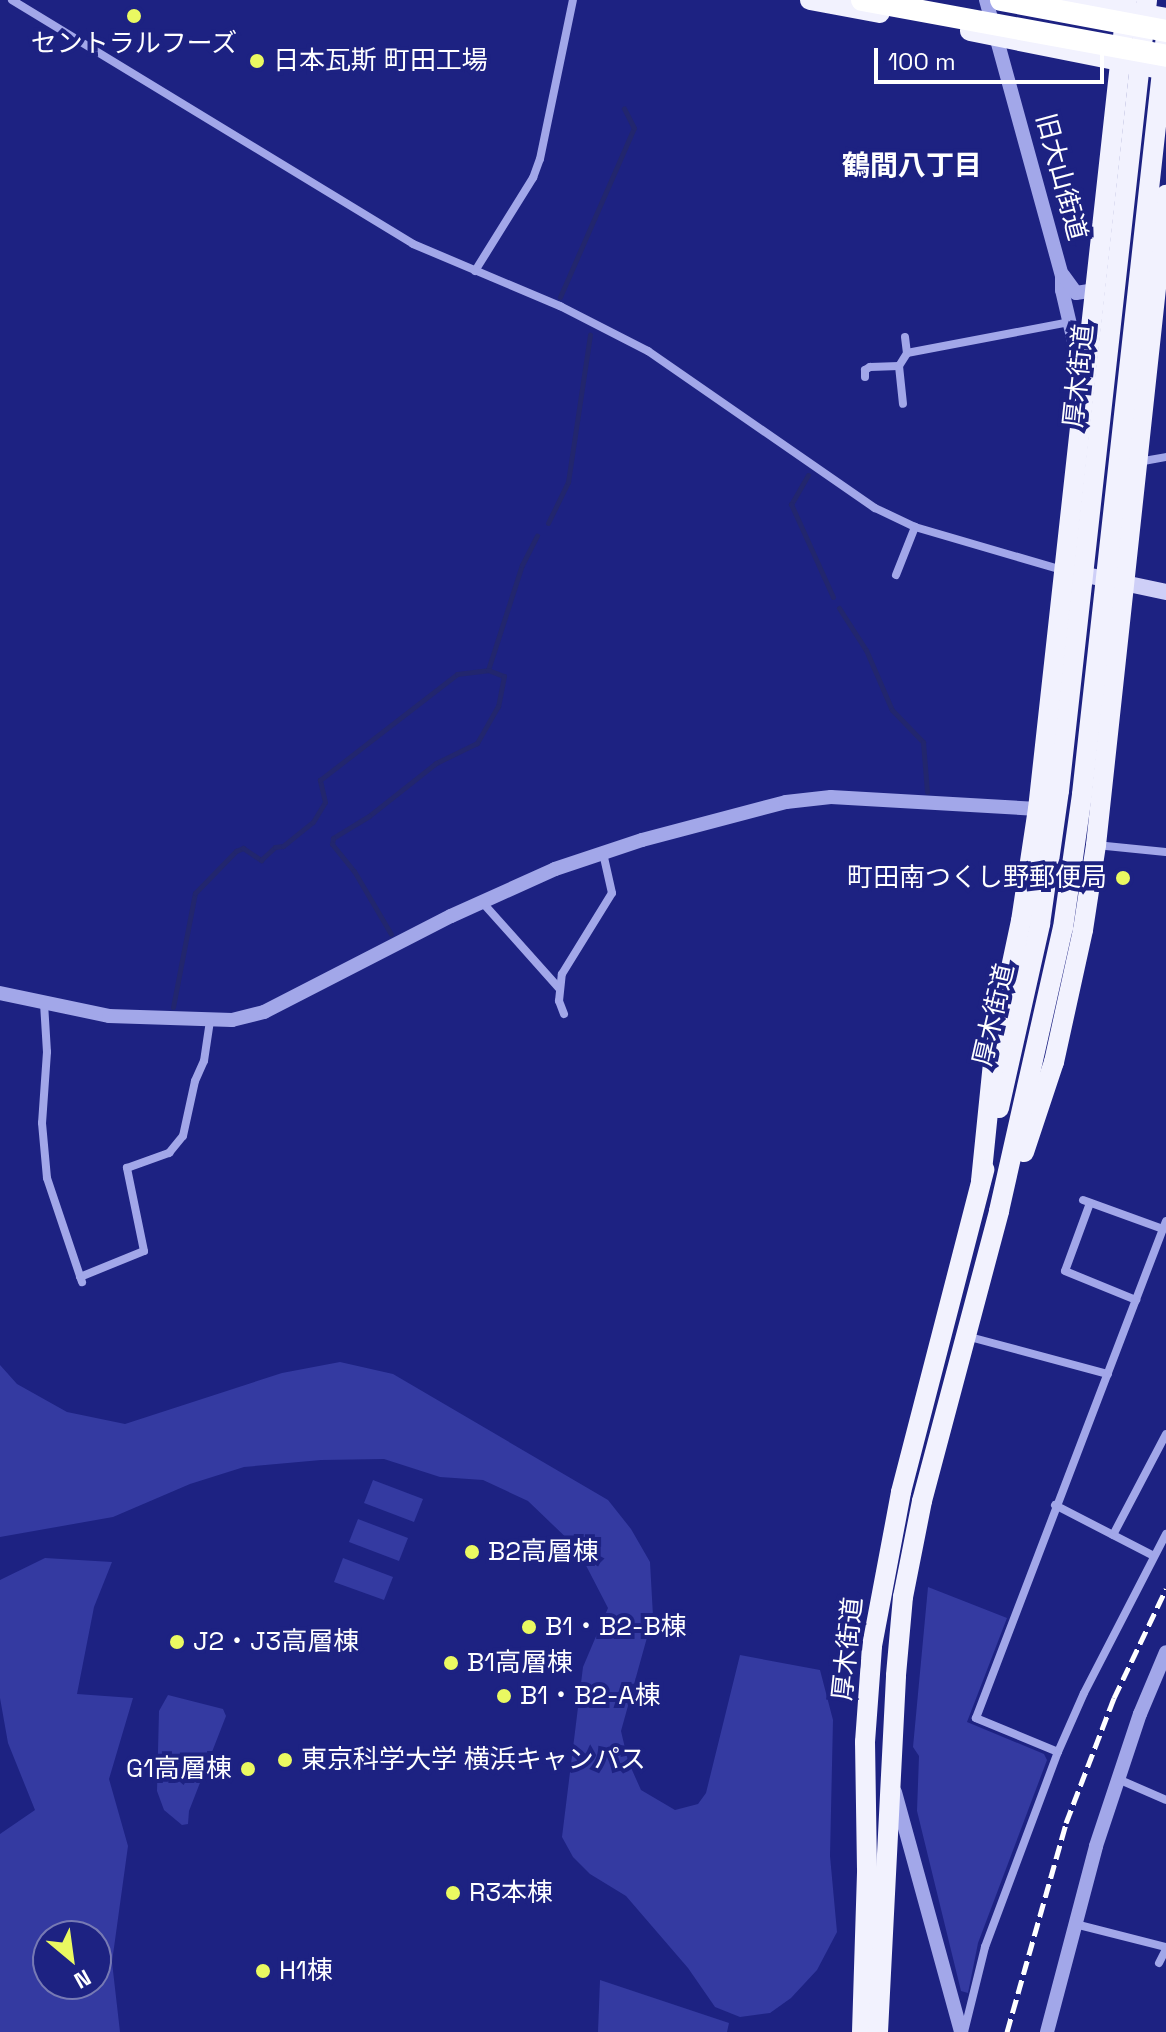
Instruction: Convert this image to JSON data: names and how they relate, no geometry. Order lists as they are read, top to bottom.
{
  "streets": {
    "highway": ["厚木街道"],
    "street": ["旧大山街道"]
  },
  "districts": ["鶴間八丁目"],
  "places": [
    "セントラルフーズ",
    "日本瓦斯 町田工場",
    "町田南つくし野郵便局",
    "B2高層棟",
    "B1・B2-B棟",
    "J2・J3高層棟",
    "B1高層棟",
    "B1・B2-A棟",
    "東京科学大学 横浜キャンパス",
    "G1高層棟",
    "R3本棟",
    "H1棟"
  ],
  "scale_bar": "100 m",
  "north": "bottom right"
}
